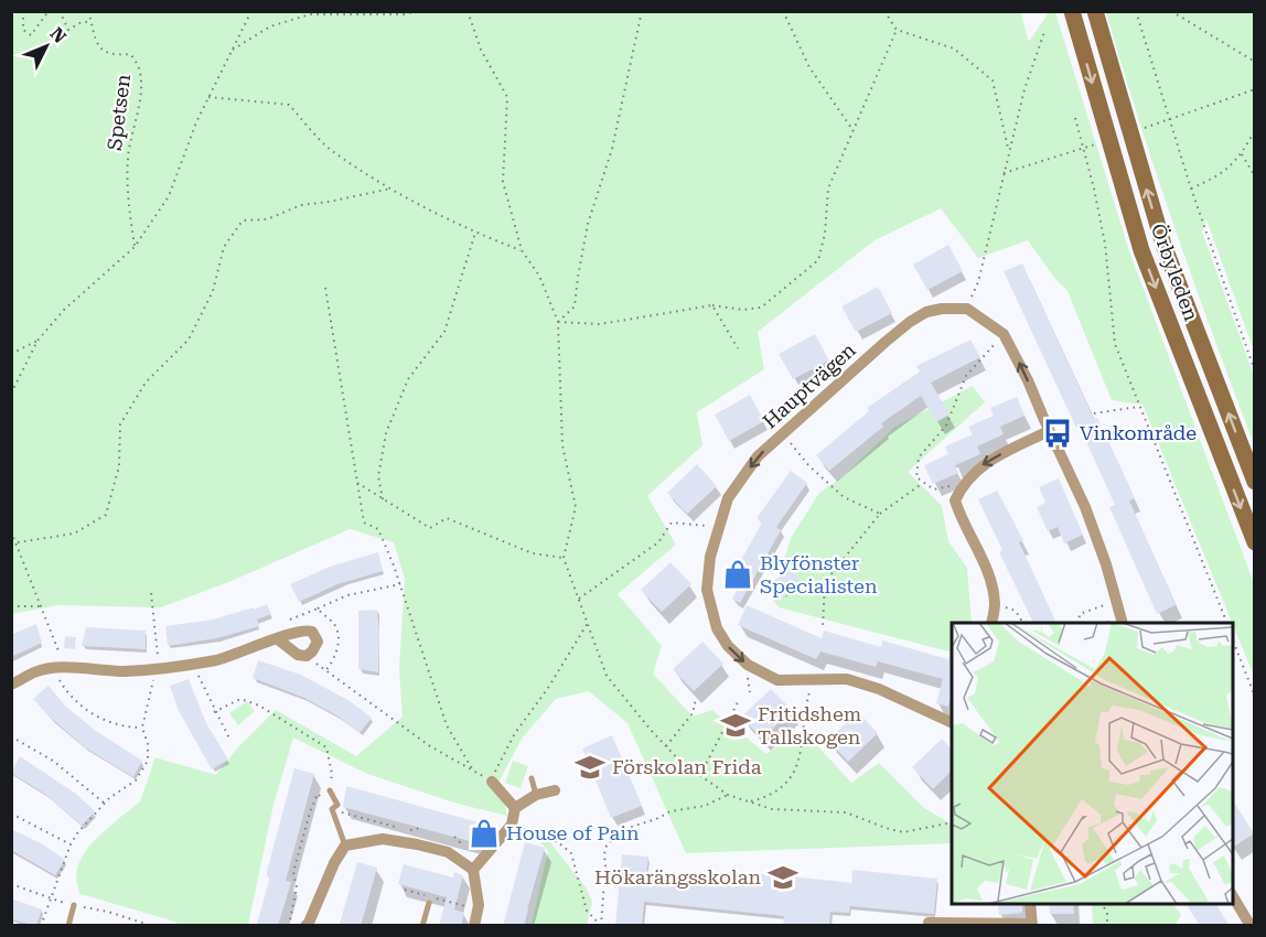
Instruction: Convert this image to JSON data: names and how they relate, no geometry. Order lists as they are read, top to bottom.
{
  "streets": {
    "main road": ["Örbyleden"],
    "street": ["Hauptvägen"],
    "path": ["Spetsen"]
  },
  "places": {
    "bus stop": ["Vinkområde"],
    "shop": ["Blyfönster Specialisten", "House of Pain"],
    "school or university": ["Fritidshem Tallskogen", "Förskolan Frida", "Hökarängsskolan"]
  },
  "north": "top right"
}
